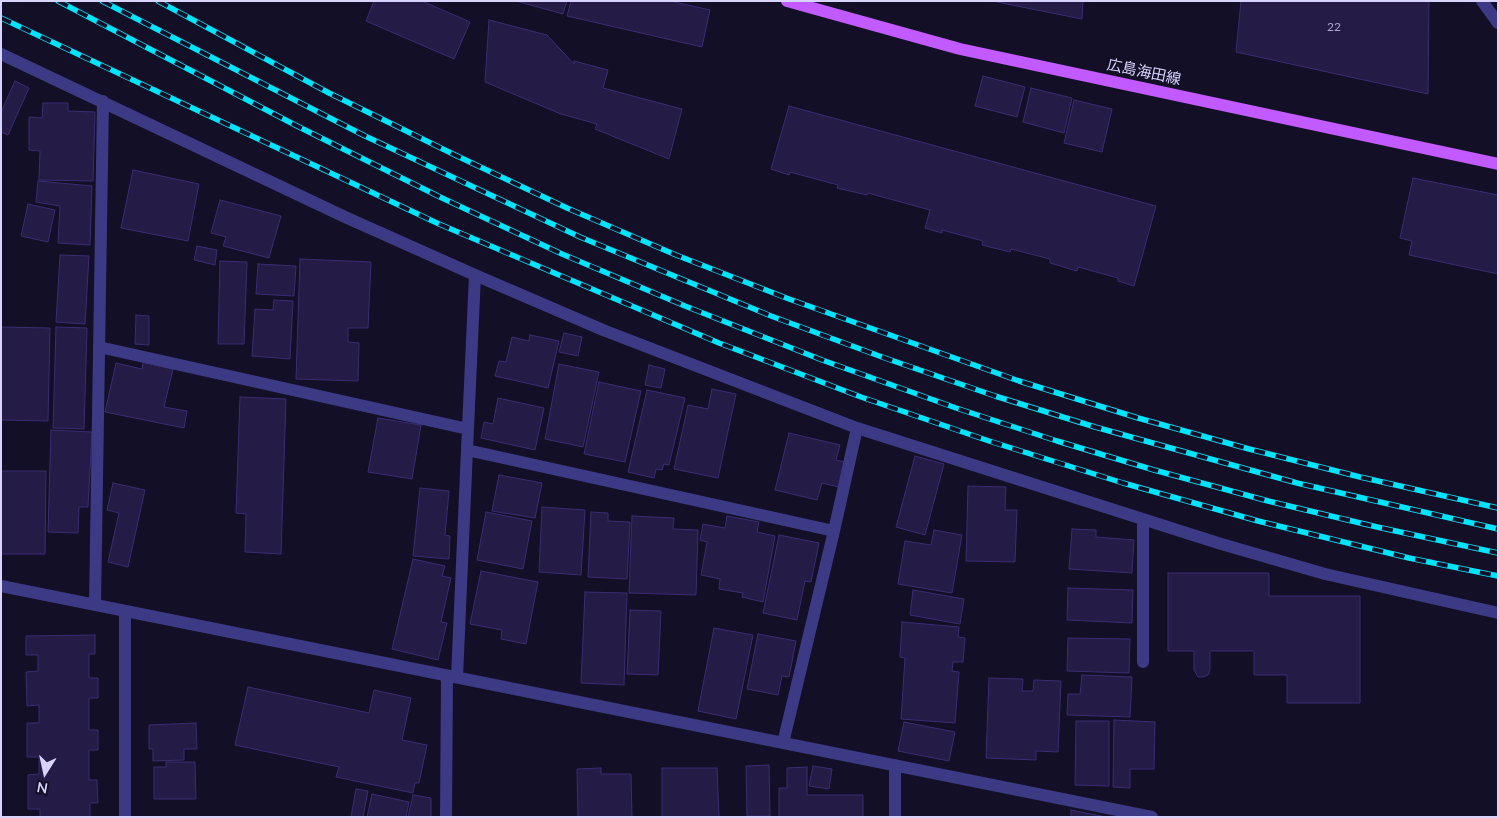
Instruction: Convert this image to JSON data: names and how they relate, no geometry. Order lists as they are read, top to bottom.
{
  "streets": {
    "main road": ["広島海田線"]
  },
  "house_numbers": ["22"],
  "north": "bottom"
}
